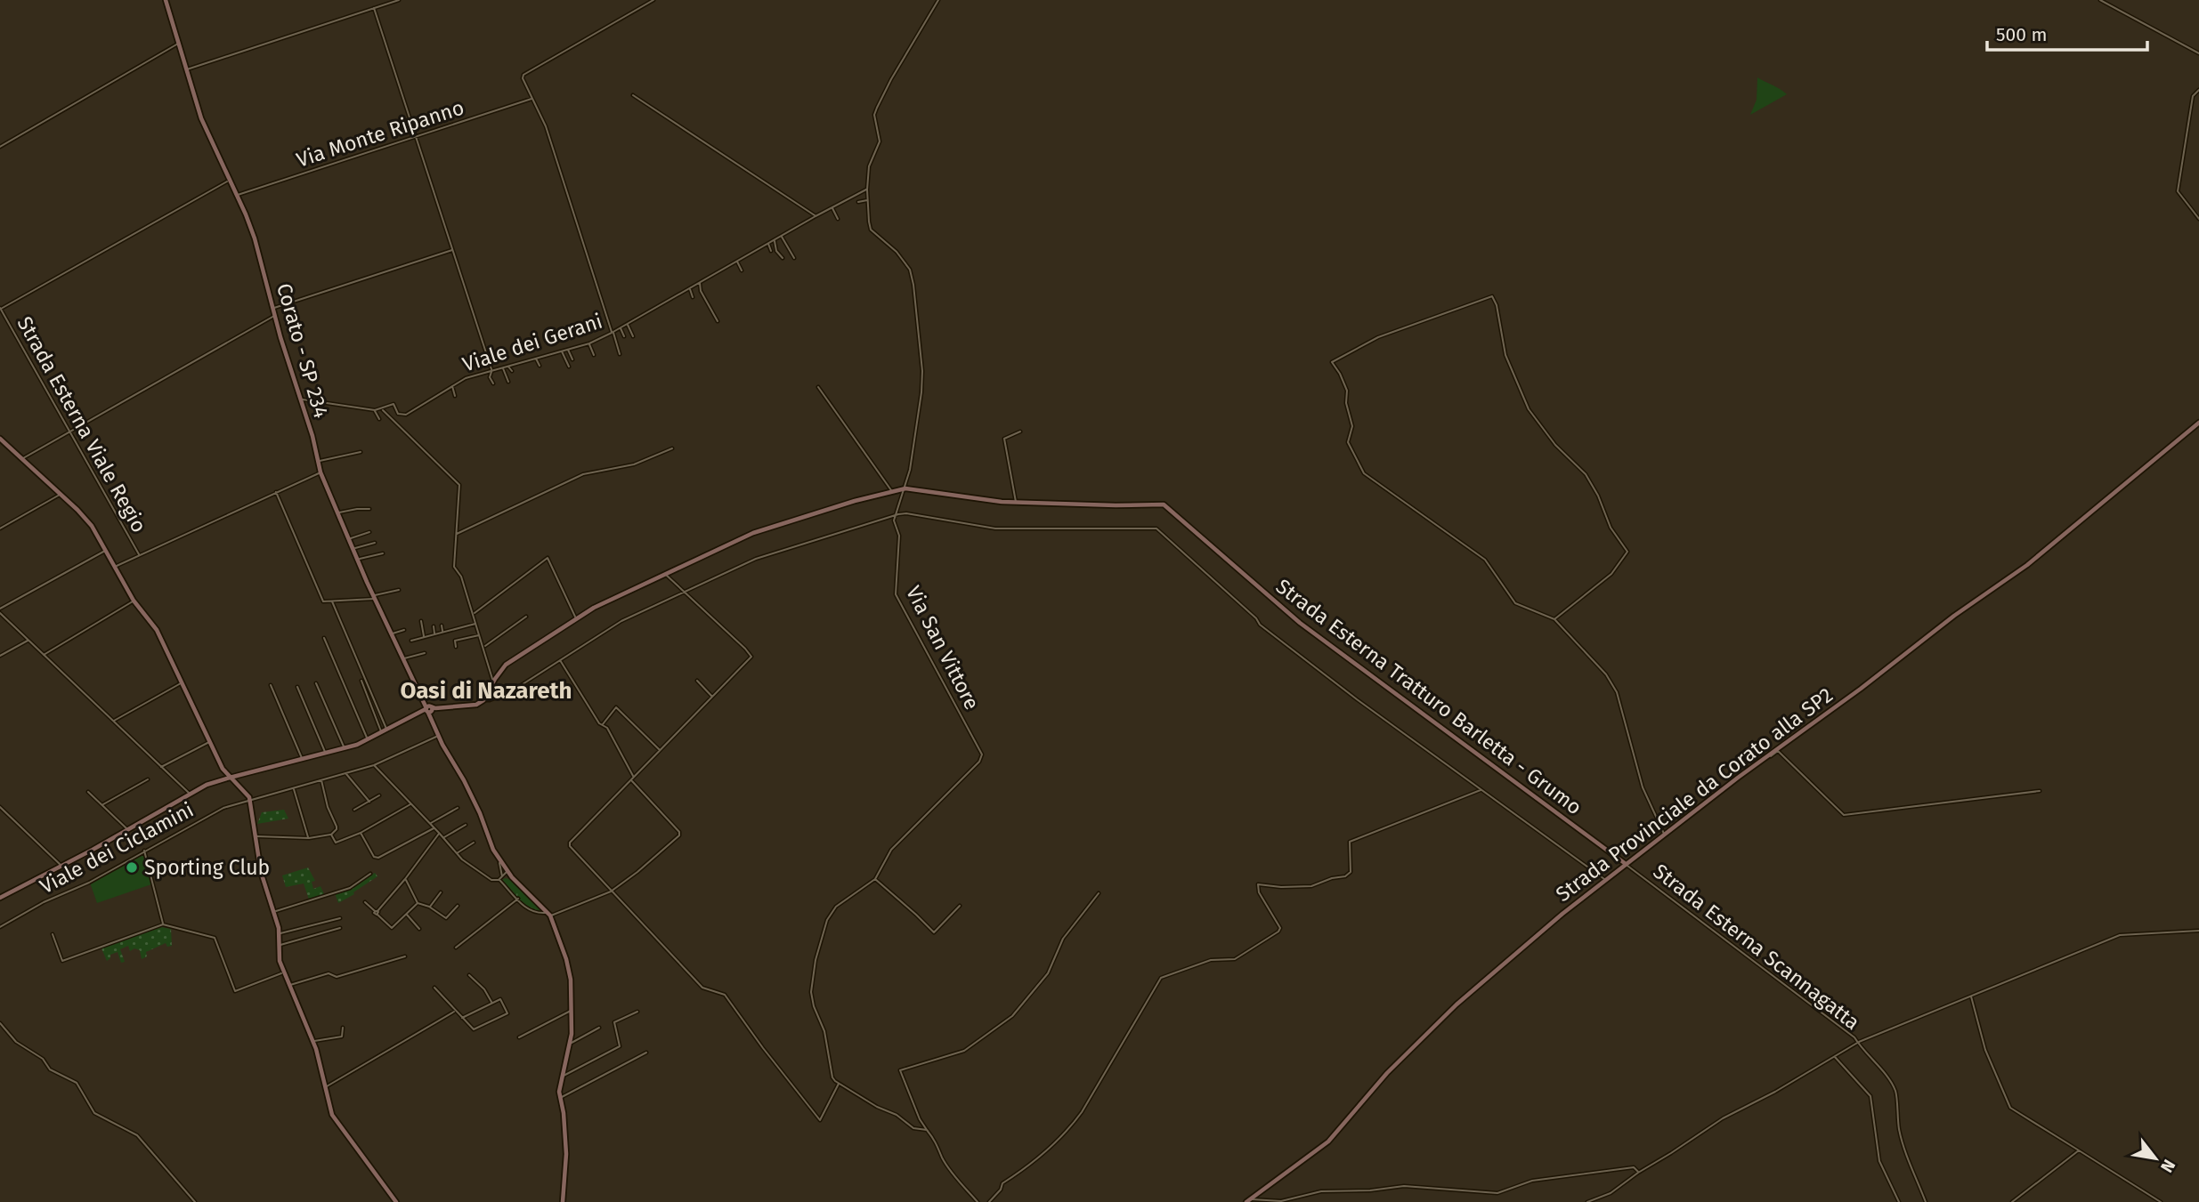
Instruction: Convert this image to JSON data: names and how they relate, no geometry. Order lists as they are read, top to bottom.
{
  "streets": {
    "main road": ["Corato - SP 234", "Strada Esterna Tratturo Barletta - Grumo", "Strada Provinciale da Corato alla SP2"],
    "street": [
      "Via Monte Ripanno",
      "Viale dei Gerani",
      "Strada Esterna Viale Regio",
      "Via San Vittore",
      "Viale dei Ciclamini",
      "Strada Esterna Scannagatta"
    ]
  },
  "crossings": [
    ["Via Monte Ripanno", "Corato - SP 234"],
    ["Viale dei Gerani", "Corato - SP 234"],
    ["Viale dei Gerani", "Via San Vittore"],
    ["Corato - SP 234", "Viale dei Ciclamini"],
    ["Via San Vittore", "Strada Esterna Tratturo Barletta - Grumo"],
    ["Strada Esterna Tratturo Barletta - Grumo", "Strada Provinciale da Corato alla SP2"],
    ["Strada Esterna Tratturo Barletta - Grumo", "Strada Esterna Scannagatta"],
    ["Strada Provinciale da Corato alla SP2", "Strada Esterna Scannagatta"]
  ],
  "districts": ["Oasi di Nazareth"],
  "places": ["Sporting Club"],
  "scale_bar": "500 m",
  "north": "bottom right"
}
